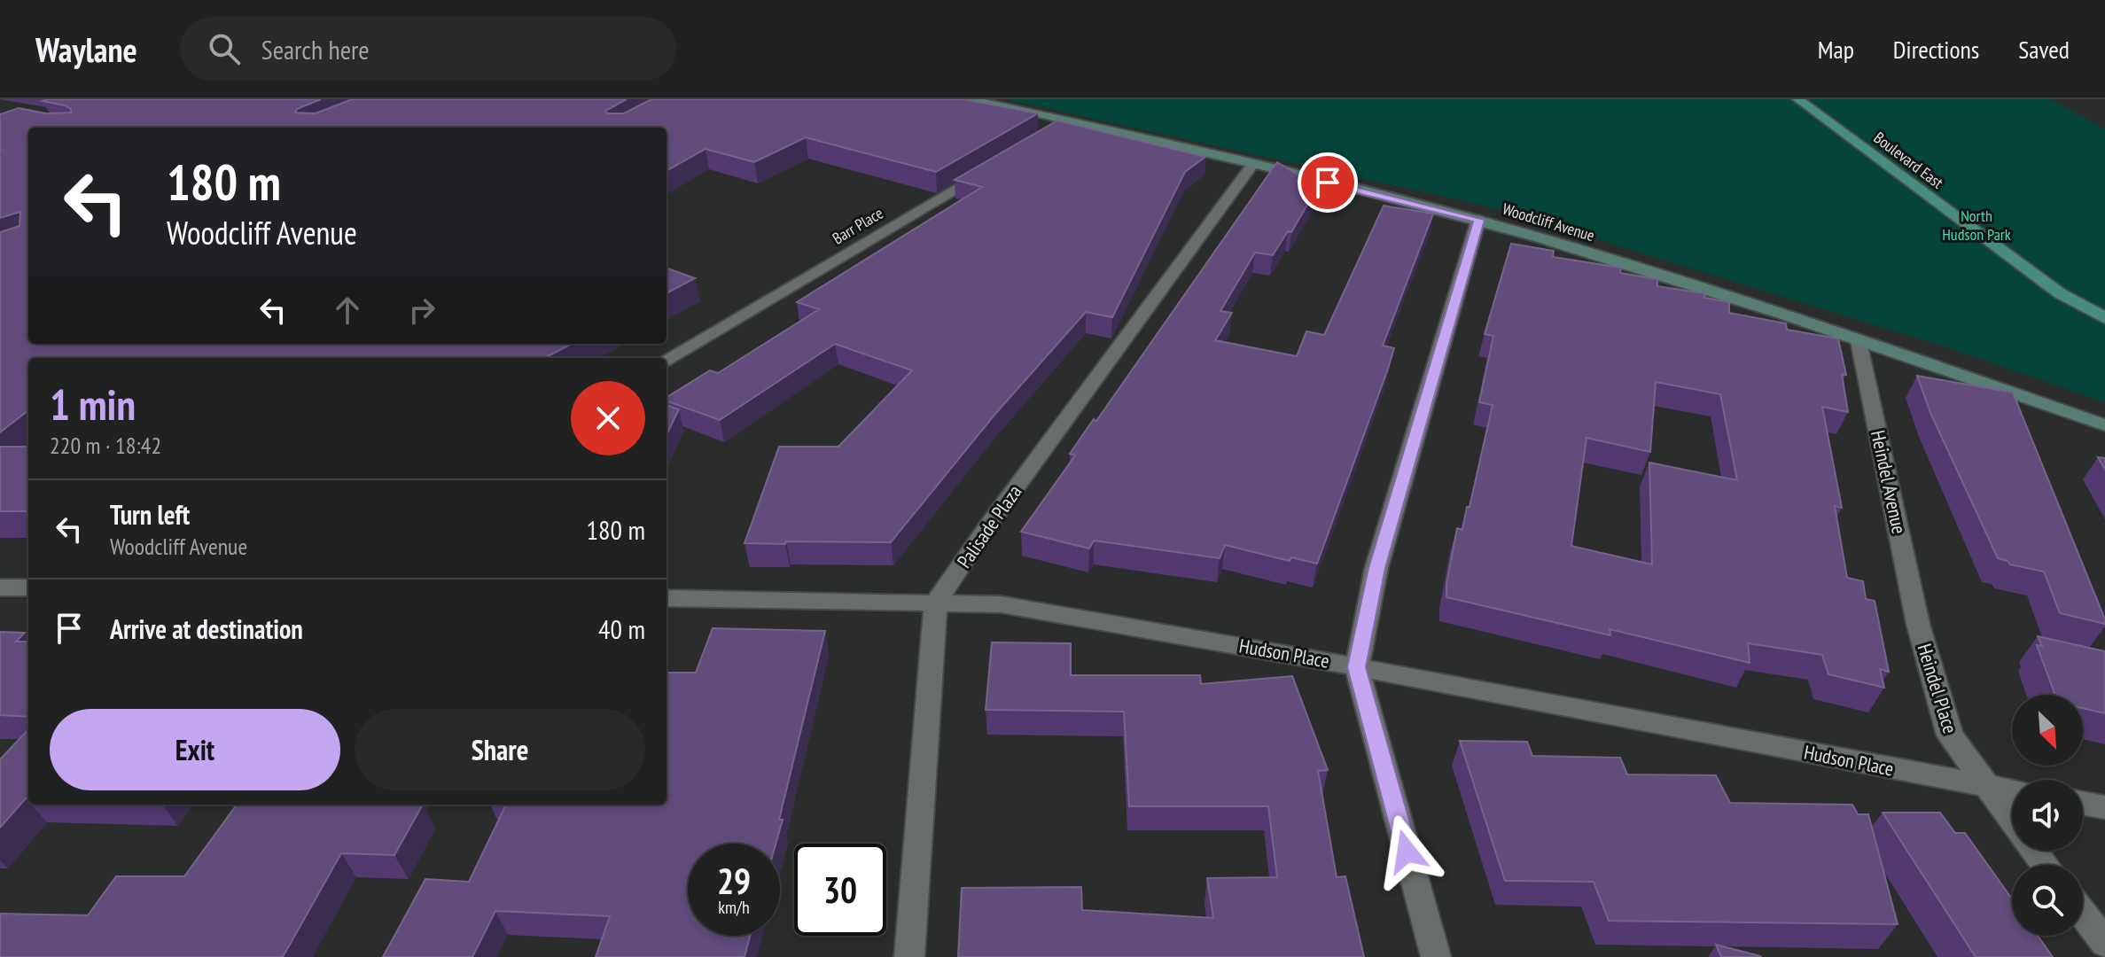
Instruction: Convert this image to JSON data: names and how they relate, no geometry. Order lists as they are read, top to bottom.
{
  "streets": {
    "main road": ["Boulevard East", "Woodcliff Avenue"],
    "street": [
      "Barr Place",
      "Heindel Avenue",
      "Palisade Plaza",
      "Hudson Place",
      "Heindel Place"
    ]
  },
  "crossings": [
    ["Woodcliff Avenue", "Heindel Avenue"],
    ["Woodcliff Avenue", "Palisade Plaza"],
    ["Heindel Avenue", "Heindel Place"],
    ["Palisade Plaza", "Hudson Place"],
    ["Hudson Place", "Heindel Place"]
  ],
  "parks": ["North Hudson Park"],
  "north": "bottom right",
  "page": {
    "header": "Waylane",
    "search": "Search here",
    "nav": ["Map", "Directions", "Saved"],
    "turn": ["180 m", "Woodcliff Avenue"],
    "heading": ["1 min", "220 m · 18:42"],
    "list": [
      {
        "name": "Turn left",
        "note": "Woodcliff Avenue",
        "value": "180 m"
      },
      {
        "name": "Arrive at destination",
        "value": "40 m"
      }
    ],
    "buttons": ["Exit", "Share"],
    "speed": "29 km/h",
    "limit": "30"
  }
}
